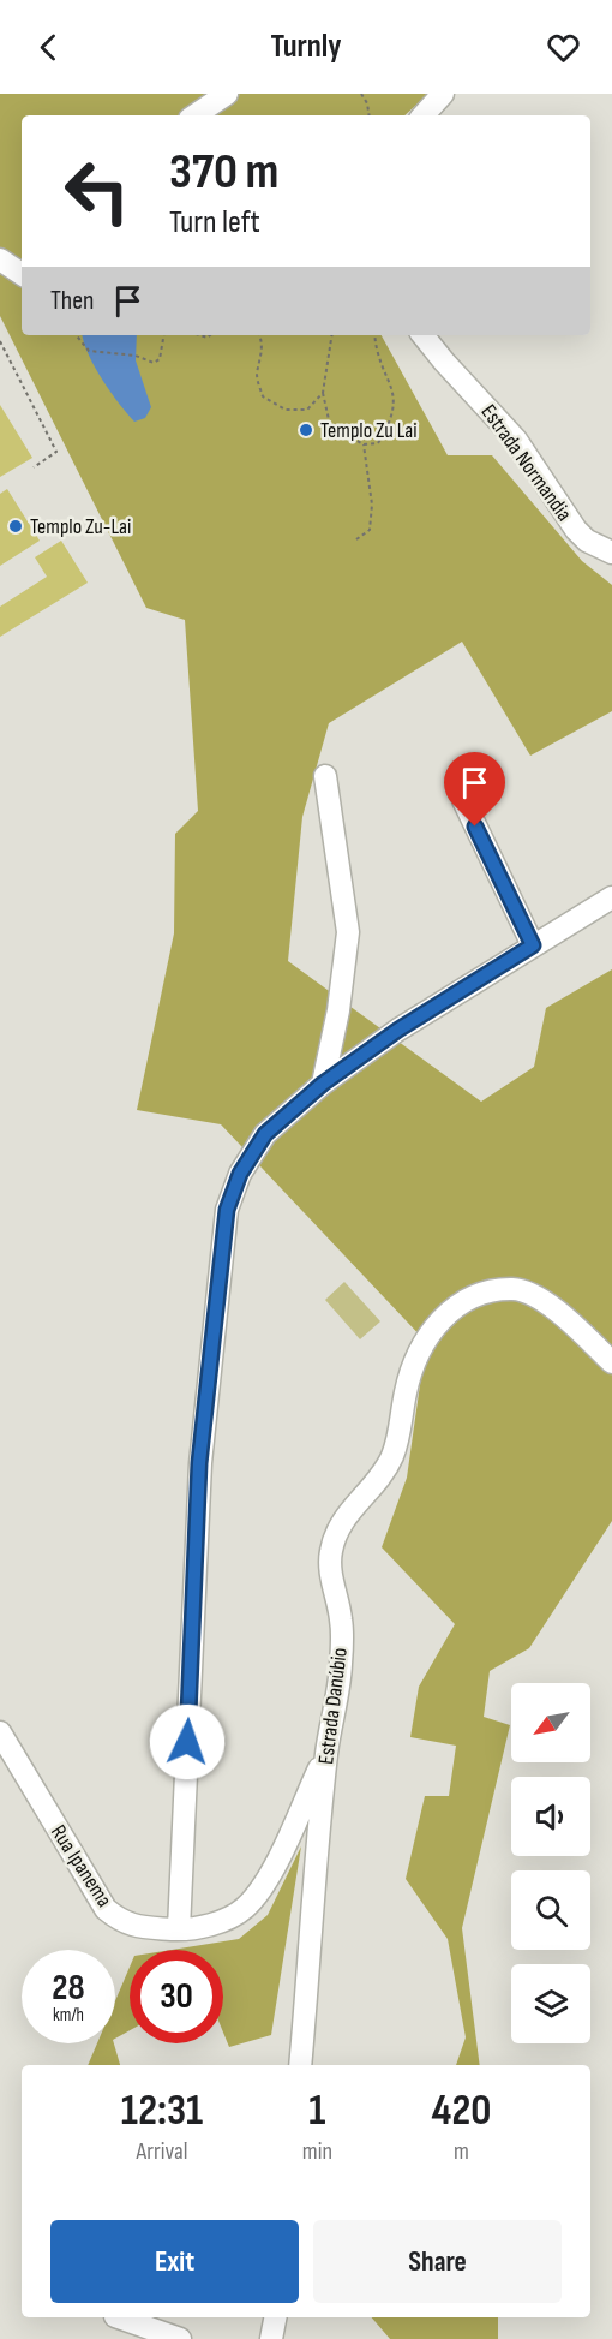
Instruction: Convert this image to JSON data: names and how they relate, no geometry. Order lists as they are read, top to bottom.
{
  "streets": {
    "street": ["Estrada Normandia", "Estrada Danúbio", "Rua Ipanema"]
  },
  "crossings": [
    ["Estrada Danúbio", "Rua Ipanema"]
  ],
  "places": ["Templo Zu Lai", "Templo Zu-Lai"],
  "north": "bottom left",
  "page": {
    "header": "Turnly",
    "turn": ["370 m", "Turn left"],
    "then": "Then",
    "speed": "28 km/h",
    "limit": "30",
    "eta": [
      "12:31",
      "Arrival",
      "1",
      "min",
      "420",
      "m"
    ],
    "buttons": ["Exit", "Share"]
  }
}
